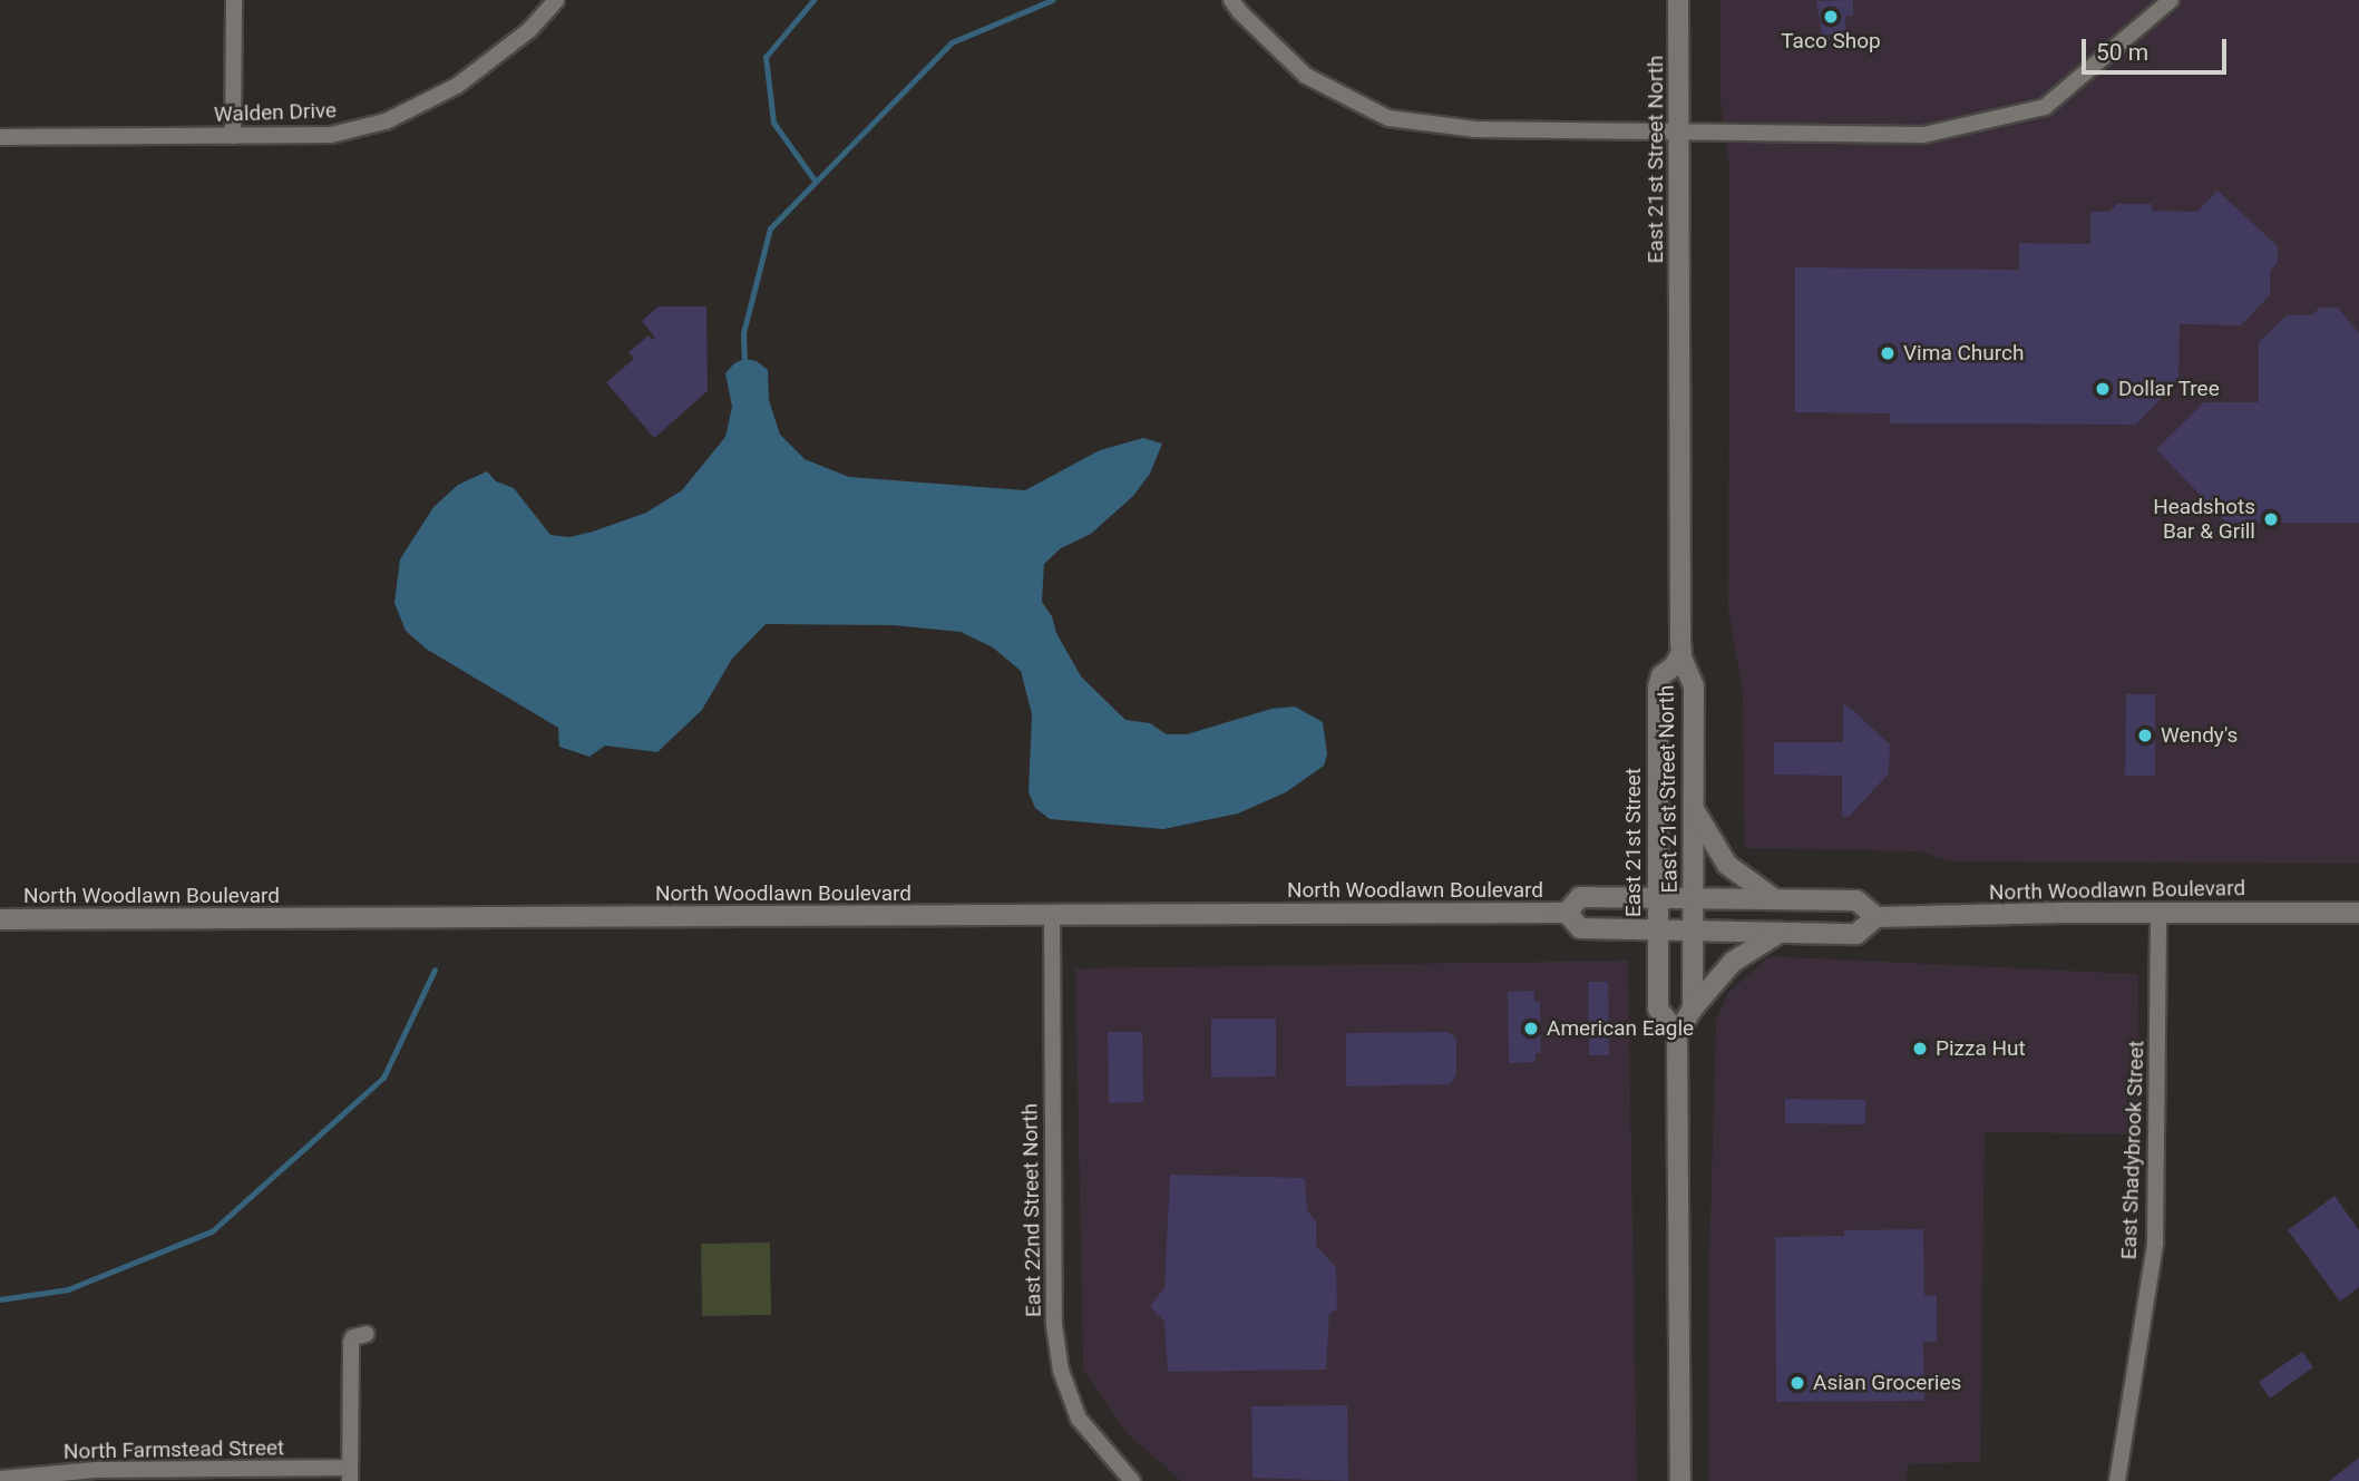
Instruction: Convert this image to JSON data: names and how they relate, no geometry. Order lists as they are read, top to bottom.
{
  "streets": {
    "main road": ["East 21st Street North", "East 21st Street", "North Woodlawn Boulevard"],
    "street": [
      "Walden Drive",
      "East Shadybrook Street",
      "East 22nd Street North",
      "North Farmstead Street"
    ]
  },
  "crossings": [
    ["East 21st Street North", "East 21st Street"],
    ["East 21st Street North", "North Woodlawn Boulevard"],
    ["East 21st Street", "North Woodlawn Boulevard"],
    ["North Woodlawn Boulevard", "East Shadybrook Street"],
    ["North Woodlawn Boulevard", "East 22nd Street North"]
  ],
  "places": [
    "Taco Shop",
    "Vima Church",
    "Dollar Tree",
    "Headshots Bar & Grill",
    "Wendy's",
    "American Eagle",
    "Pizza Hut",
    "Asian Groceries"
  ],
  "scale_bar": "50 m"
}
